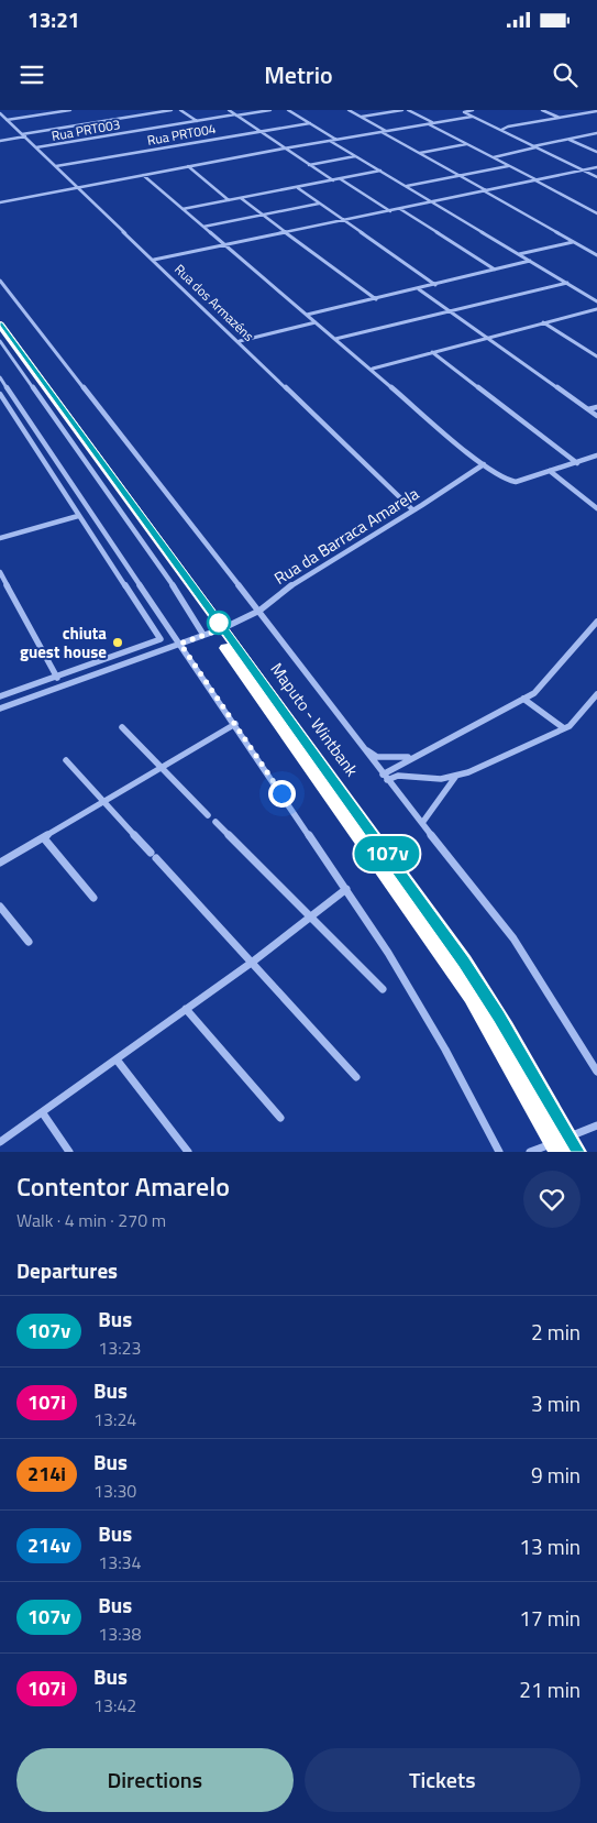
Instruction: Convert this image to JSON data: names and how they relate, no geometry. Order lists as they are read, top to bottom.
{
  "streets": {
    "highway": ["Maputo - Wintbank"],
    "street": [
      "Rua PRT003",
      "Rua PRT004",
      "Rua dos Armazéns",
      "Rua da Barraca Amarela"
    ]
  },
  "crossings": [
    ["Rua PRT003", "Rua dos Armazéns"],
    ["Rua PRT004", "Rua dos Armazéns"],
    ["Rua dos Armazéns", "Rua da Barraca Amarela"],
    ["Rua da Barraca Amarela", "Maputo - Wintbank"]
  ],
  "places": ["chiuta guest house"],
  "lines": ["bus line 107v"],
  "page": {
    "status": "13:21",
    "header": "Metrio",
    "on_map": "107v",
    "heading": [
      ["Contentor Amarelo", "Walk · 4 min · 270 m"],
      "Departures"
    ],
    "list": [
      {
        "mark": "107v",
        "name": "Bus",
        "note": "13:23",
        "value": "2 min"
      },
      {
        "mark": "107i",
        "name": "Bus",
        "note": "13:24",
        "value": "3 min"
      },
      {
        "mark": "214i",
        "name": "Bus",
        "note": "13:30",
        "value": "9 min"
      },
      {
        "mark": "214v",
        "name": "Bus",
        "note": "13:34",
        "value": "13 min"
      },
      {
        "mark": "107v",
        "name": "Bus",
        "note": "13:38",
        "value": "17 min"
      },
      {
        "mark": "107i",
        "name": "Bus",
        "note": "13:42",
        "value": "21 min"
      }
    ],
    "buttons": ["Directions", "Tickets"]
  }
}
